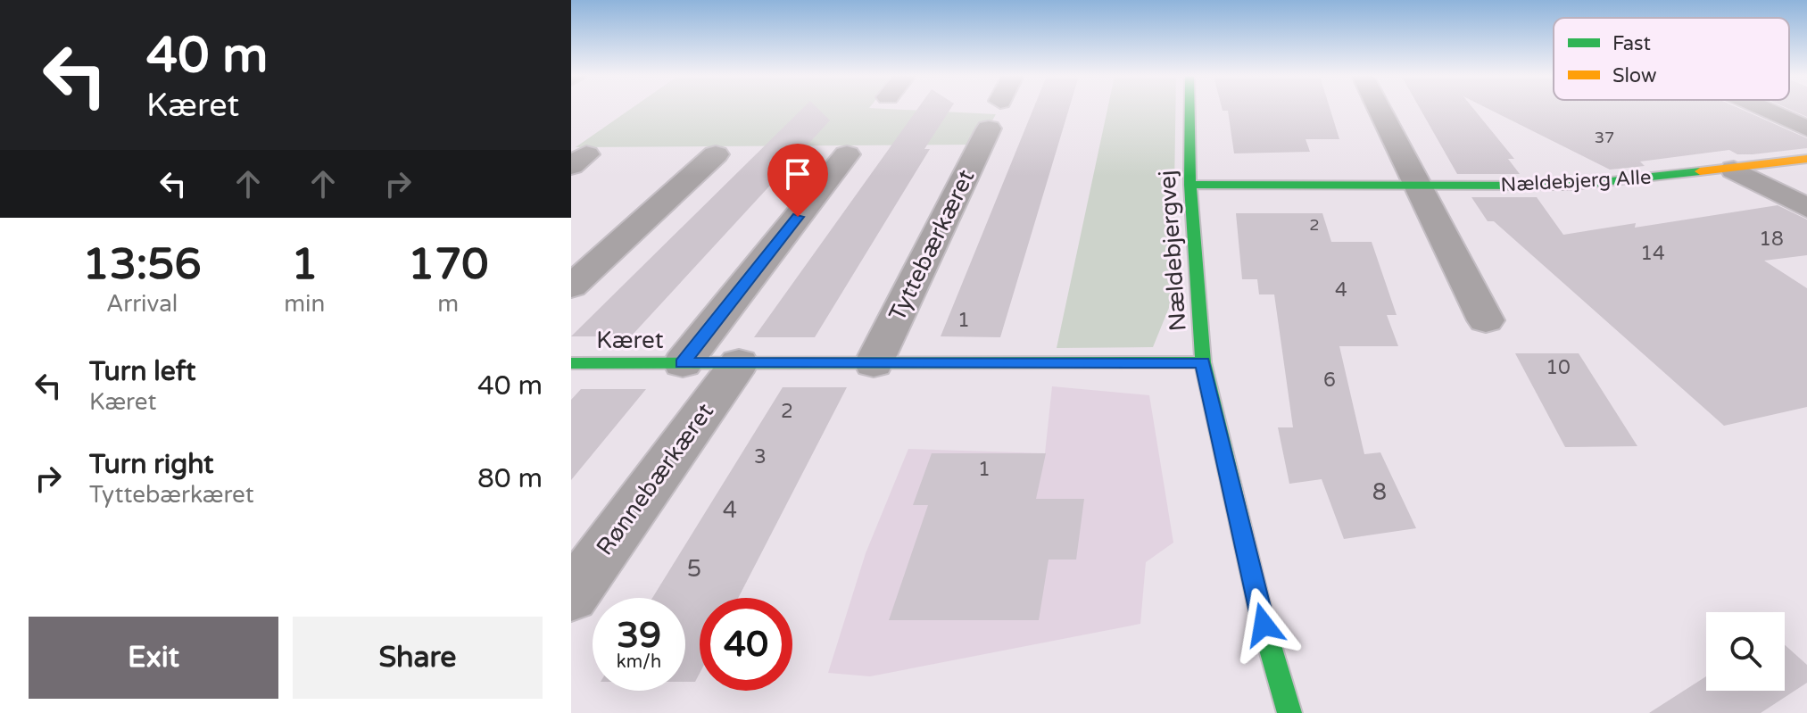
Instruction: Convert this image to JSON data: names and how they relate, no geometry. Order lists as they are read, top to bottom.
{
  "streets": {
    "street": [
      "Nældebjerg Alle",
      "Tyttebærkæret",
      "Nældebjergvej",
      "Kæret",
      "Rønnebærkæret"
    ]
  },
  "crossings": [
    ["Nældebjerg Alle", "Nældebjergvej"],
    ["Tyttebærkæret", "Kæret"],
    ["Nældebjergvej", "Kæret"],
    ["Kæret", "Rønnebærkæret"]
  ],
  "house_numbers": [
    "37",
    "2",
    "18",
    "14",
    "4",
    "1",
    "10",
    "6",
    "2",
    "3",
    "1",
    "8",
    "4",
    "5"
  ],
  "legend": ["Fast", "Slow"],
  "page": {
    "turn": ["40 m", "Kæret"],
    "eta": [
      "13:56",
      "Arrival",
      "1",
      "min",
      "170",
      "m"
    ],
    "list": [
      {
        "name": "Turn left",
        "note": "Kæret",
        "value": "40 m"
      },
      {
        "name": "Turn right",
        "note": "Tyttebærkæret",
        "value": "80 m"
      }
    ],
    "speed": "39 km/h",
    "limit": "40",
    "buttons": ["Exit", "Share"]
  }
}
